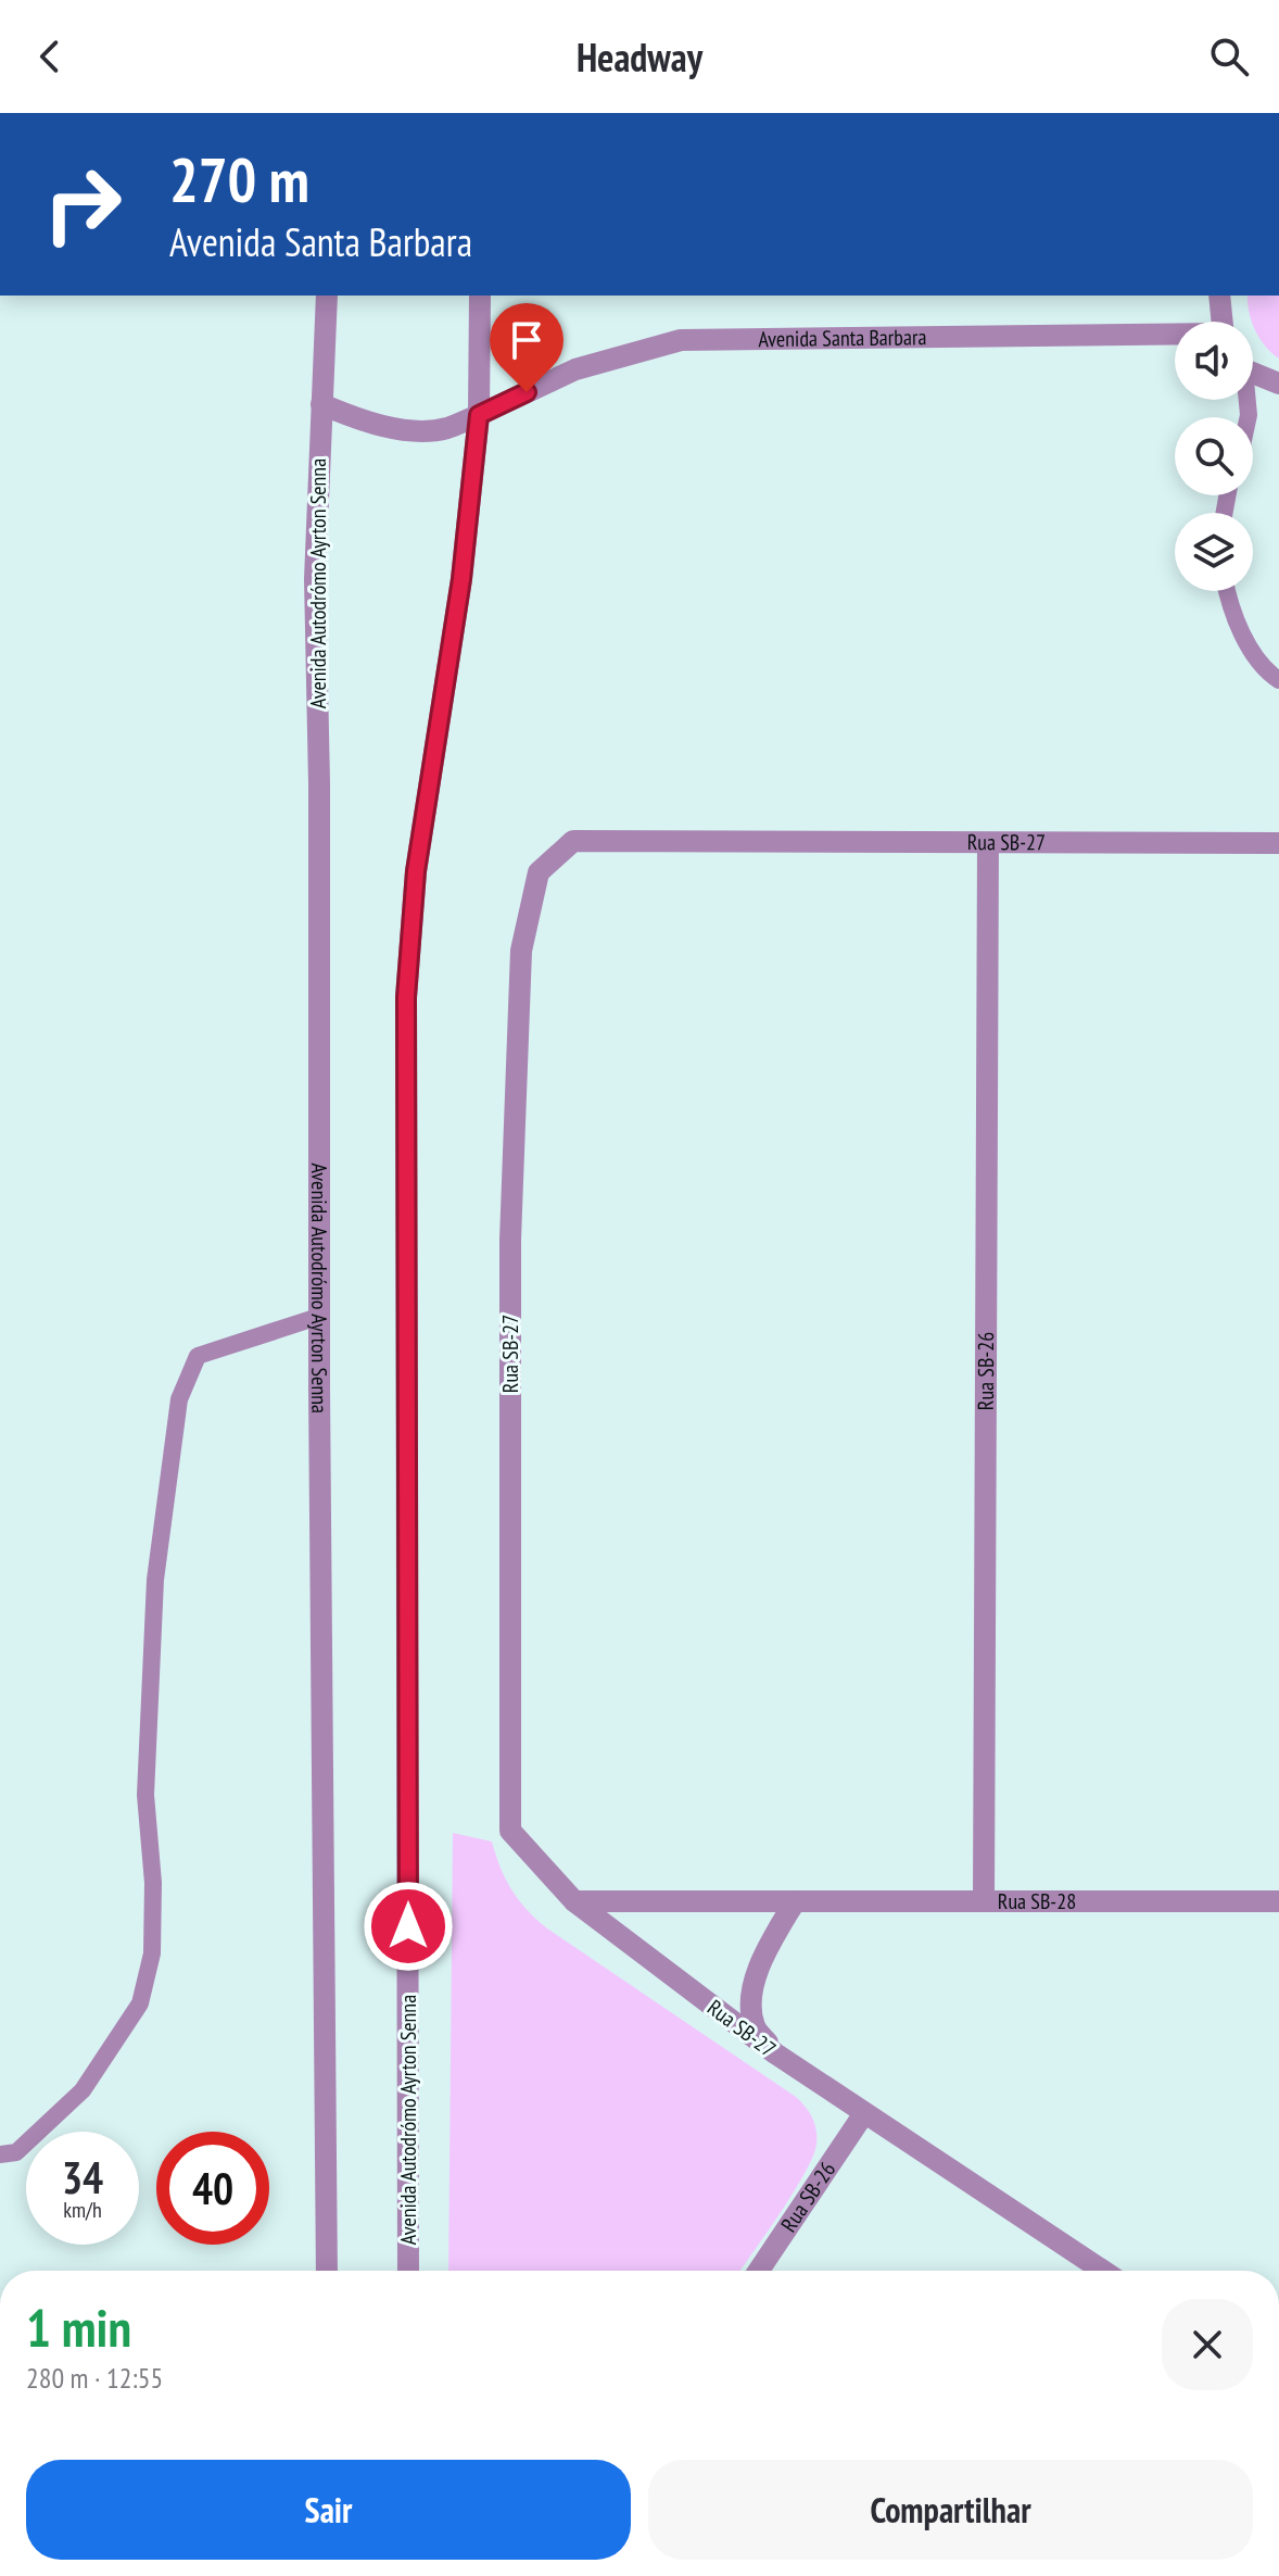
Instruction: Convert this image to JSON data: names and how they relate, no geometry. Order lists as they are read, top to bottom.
{
  "streets": {
    "street": [
      "Avenida Santa Barbara",
      "Avenida Autodrómo Ayrton Senna",
      "Rua SB-27",
      "Rua SB-26",
      "Rua SB-28"
    ]
  },
  "crossings": [
    ["Avenida Santa Barbara", "Avenida Autodrómo Ayrton Senna"],
    ["Rua SB-27", "Rua SB-26"],
    ["Rua SB-27", "Rua SB-28"],
    ["Rua SB-26", "Rua SB-28"]
  ],
  "page": {
    "header": "Headway",
    "turn": ["270 m", "Avenida Santa Barbara"],
    "speed": "34 km/h",
    "limit": "40",
    "heading": ["1 min", "280 m · 12:55"],
    "buttons": ["Sair", "Compartilhar"]
  }
}
